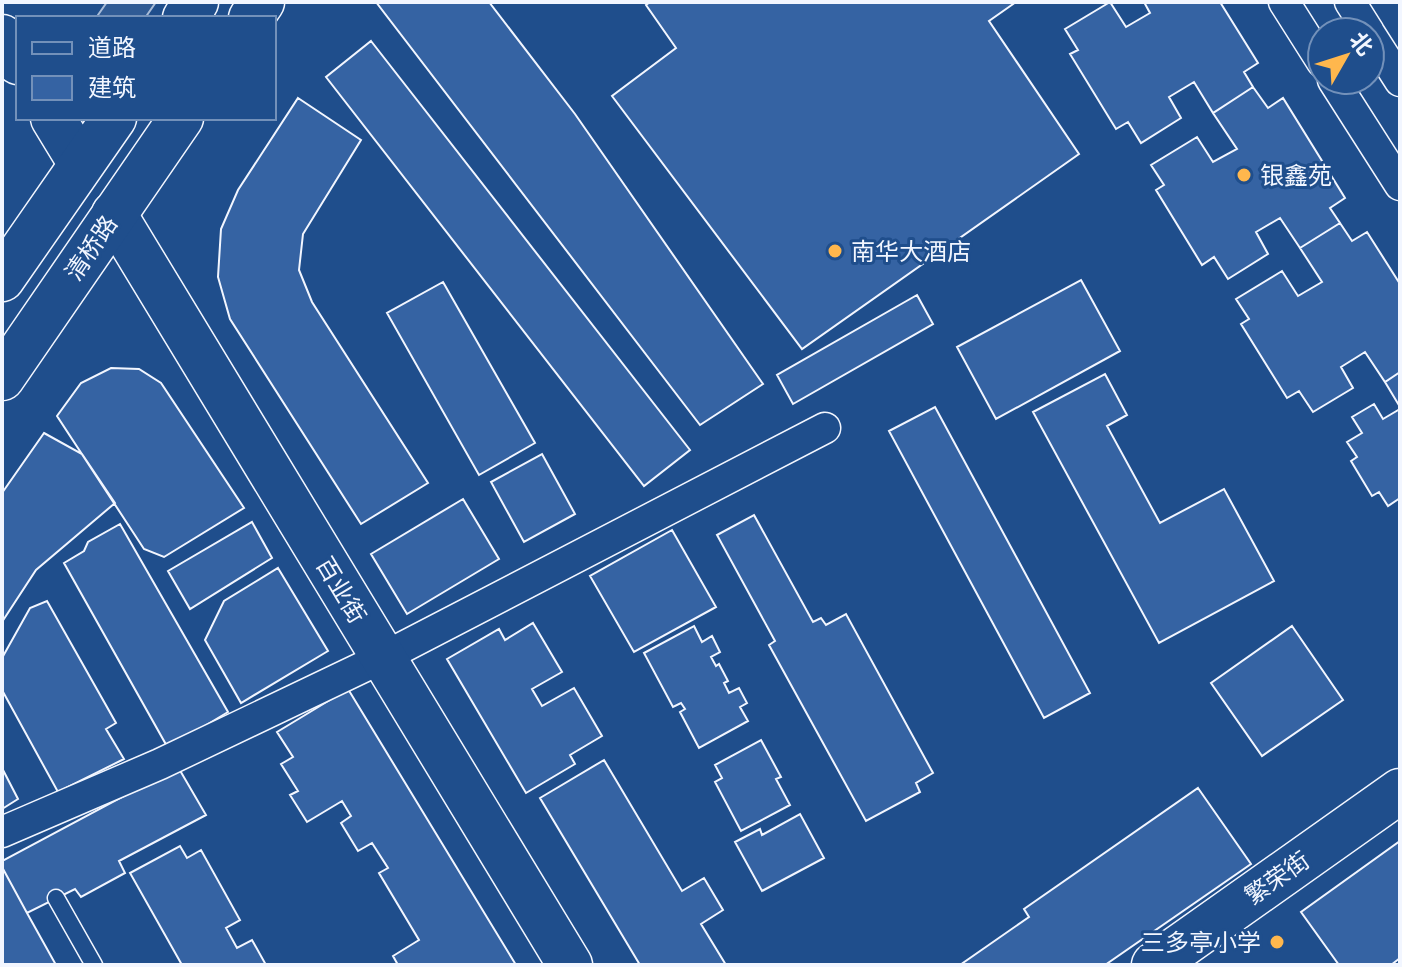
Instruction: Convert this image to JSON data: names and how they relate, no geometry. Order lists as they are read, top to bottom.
{
  "streets": {
    "street": ["清桥路", "百业街", "繁荣街"]
  },
  "crossings": [
    ["清桥路", "百业街"]
  ],
  "places": ["银鑫苑", "南华大酒店", "三多亭小学"],
  "legend": ["道路", "建筑"],
  "north": "top right"
}
